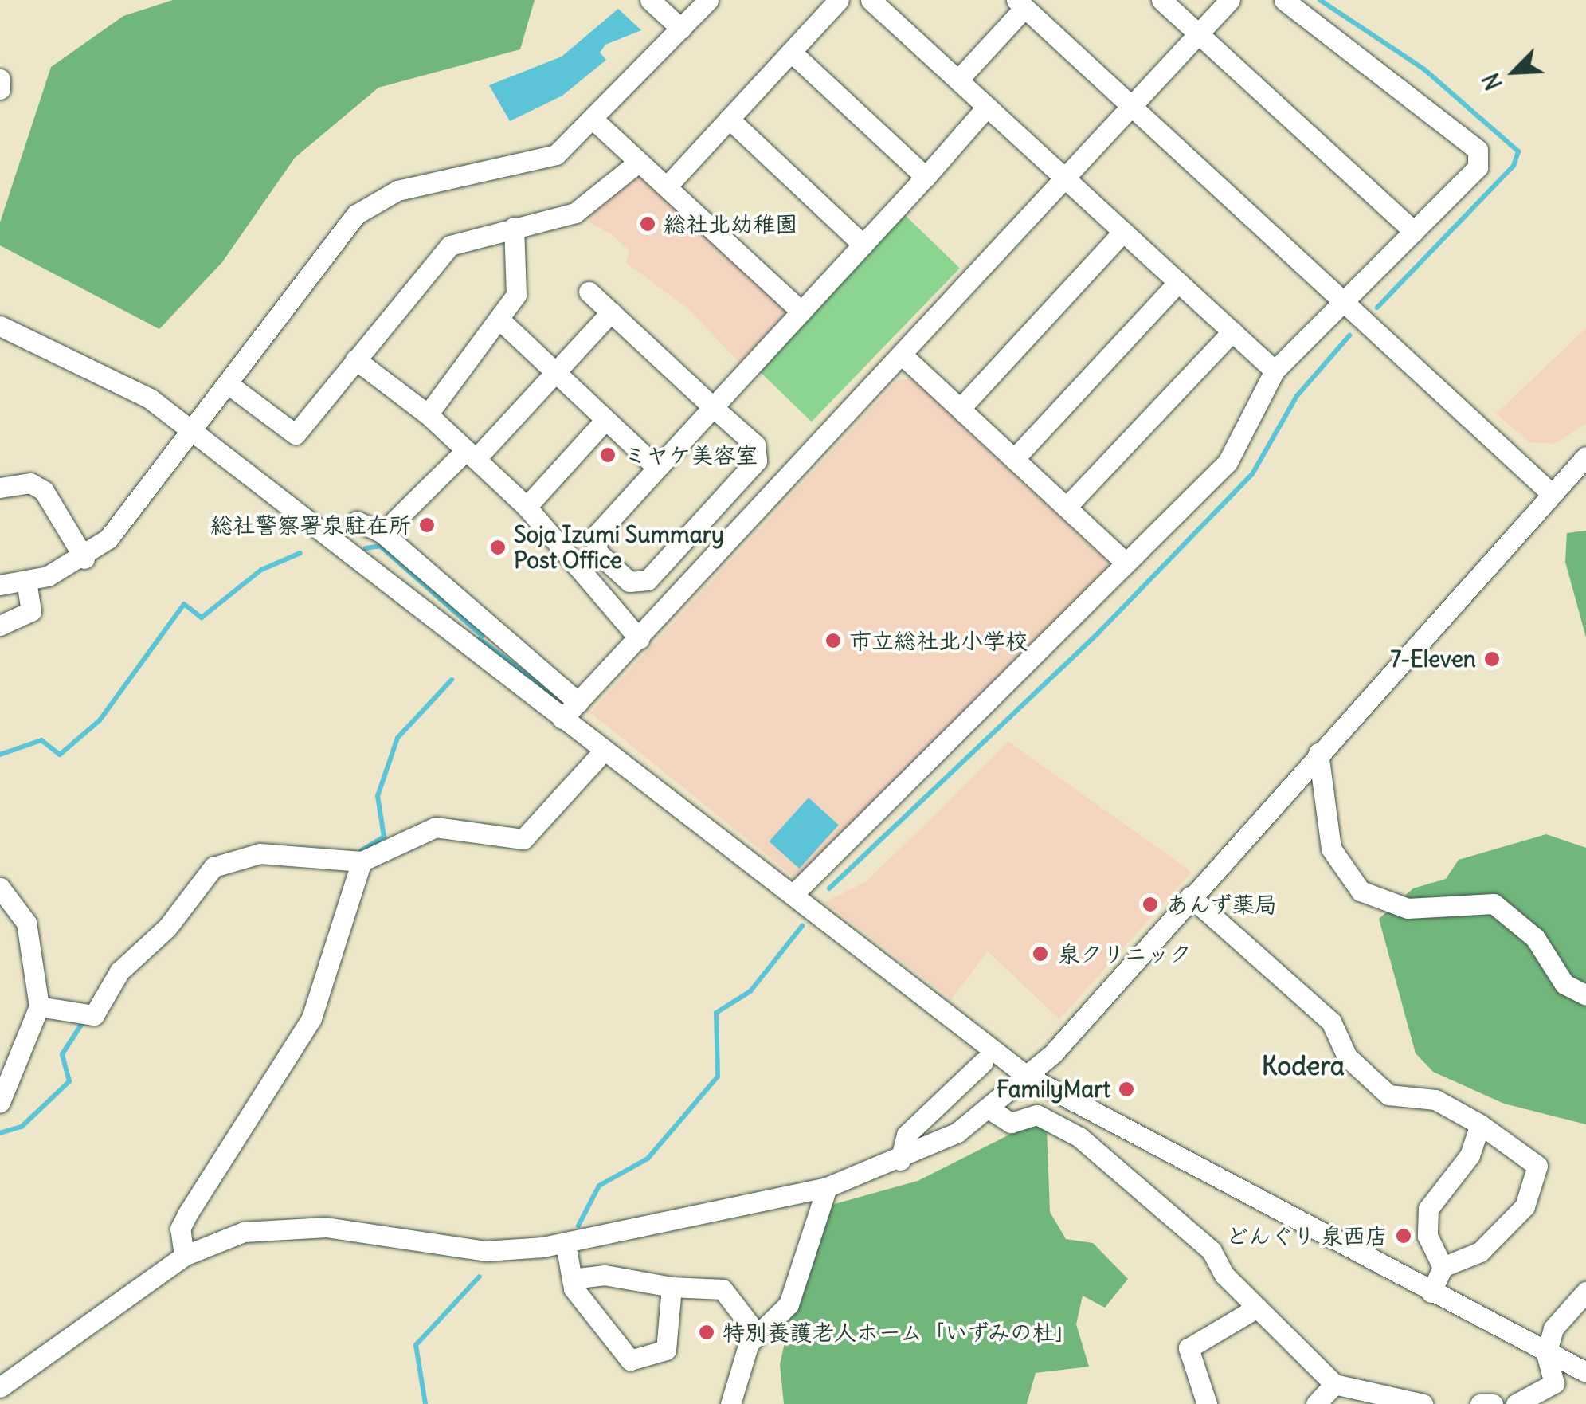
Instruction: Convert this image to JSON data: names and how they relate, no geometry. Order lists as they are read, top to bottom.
{
  "districts": ["Kodera"],
  "places": [
    "総社北幼稚園",
    "ミヤケ美容室",
    "総社警察署泉駐在所",
    "Soja Izumi Summary Post Office",
    "市立総社北小学校",
    "7-Eleven",
    "あんず薬局",
    "泉クリニック",
    "FamilyMart",
    "どんぐり 泉西店",
    "特別養護老人ホーム「いずみの杜」"
  ],
  "north": "bottom left"
}
